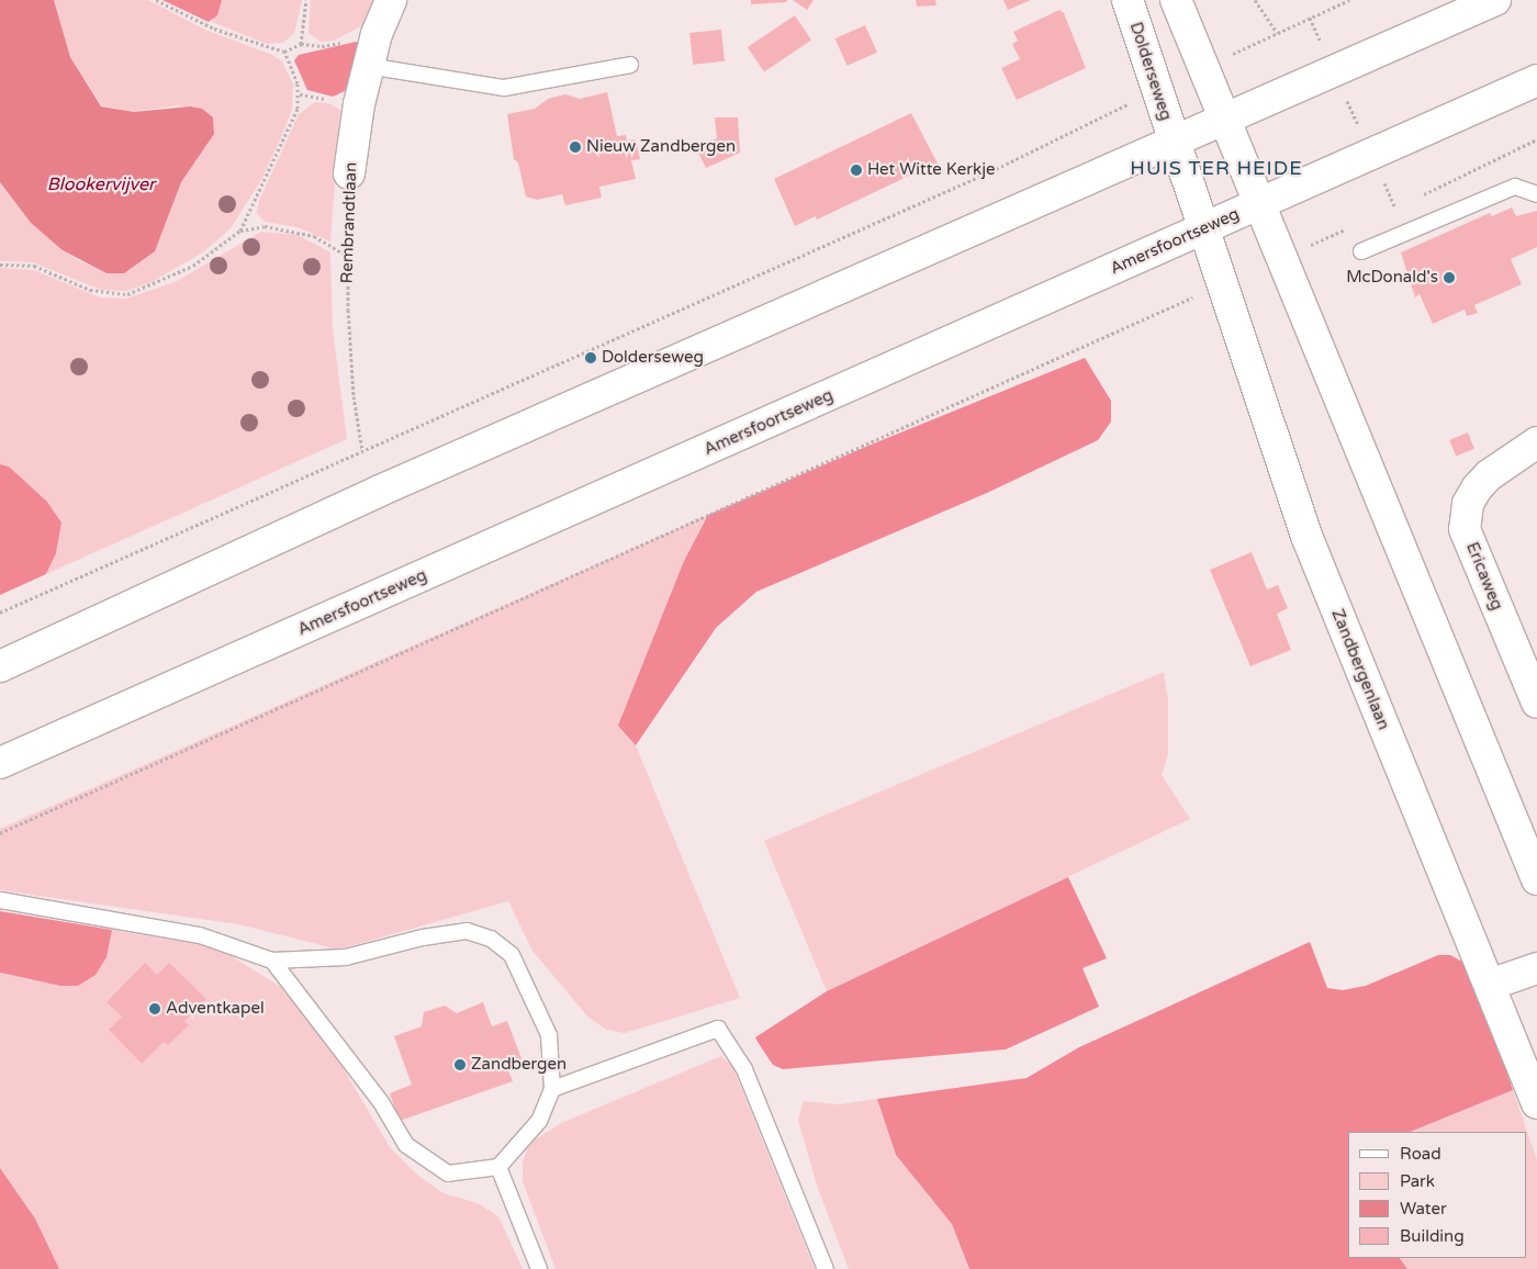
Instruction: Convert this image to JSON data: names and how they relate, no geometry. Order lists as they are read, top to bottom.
{
  "streets": {
    "main road": [
      "Dolderseweg",
      "Rembrandtlaan",
      "Amersfoortseweg",
      "Ericaweg",
      "Zandbergenlaan"
    ]
  },
  "crossings": [
    ["Dolderseweg", "Amersfoortseweg"],
    ["Dolderseweg", "Zandbergenlaan"],
    ["Amersfoortseweg", "Zandbergenlaan"]
  ],
  "districts": ["HUIS TER HEIDE"],
  "water": ["Blookervijver"],
  "places": [
    "Nieuw Zandbergen",
    "Het Witte Kerkje",
    "McDonald's",
    "Dolderseweg",
    "Adventkapel",
    "Zandbergen"
  ],
  "legend": [
    "Road",
    "Park",
    "Water",
    "Building"
  ]
}
